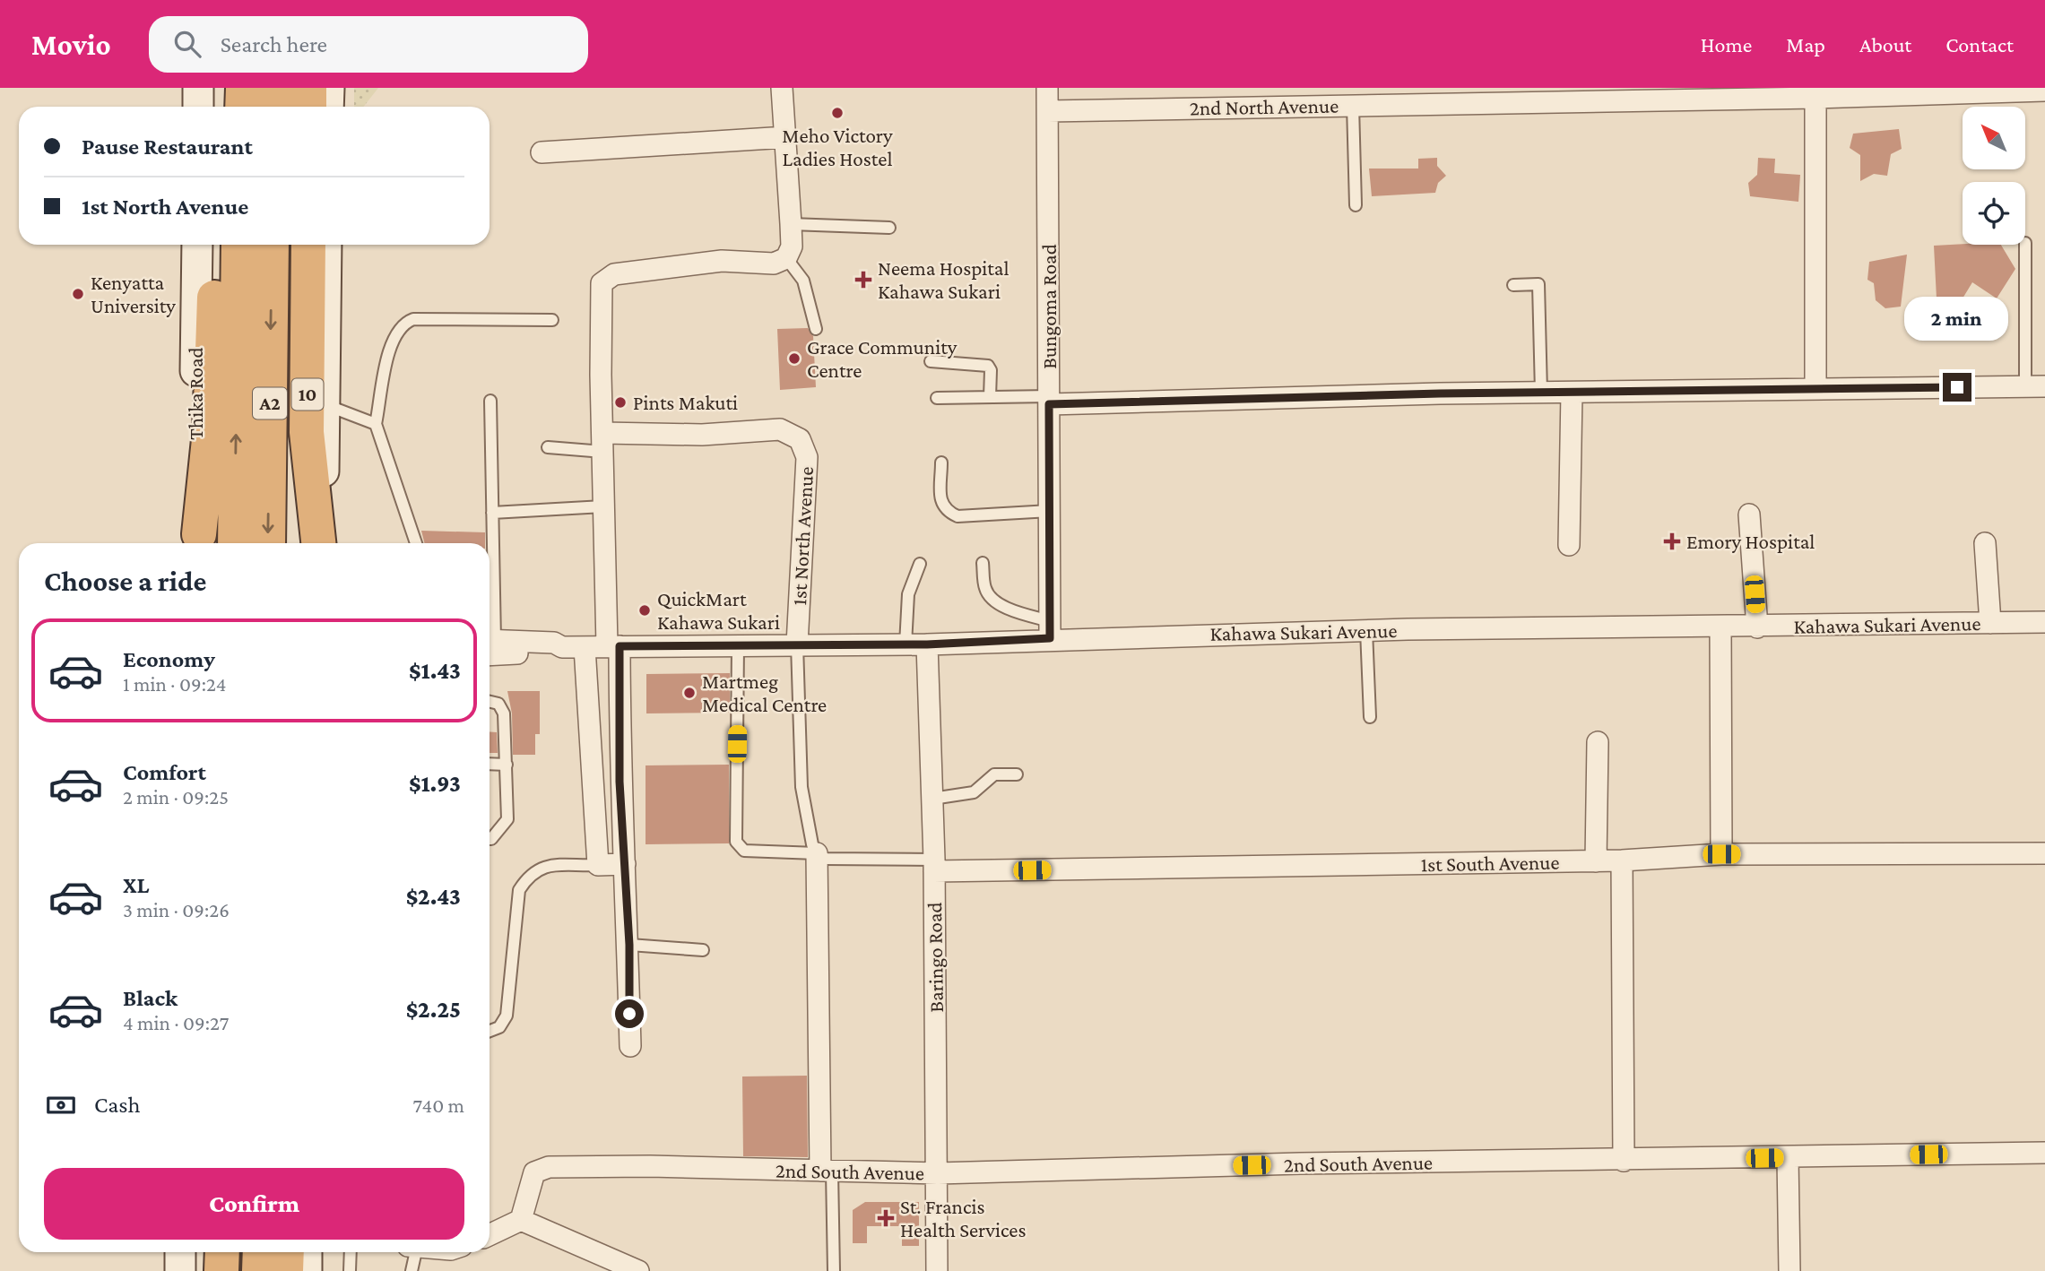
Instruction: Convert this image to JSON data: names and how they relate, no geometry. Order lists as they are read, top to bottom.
{
  "streets": {
    "highway": ["Thika Road", "10", "A2"],
    "street": [
      "2nd North Avenue",
      "Bungoma Road",
      "1st North Avenue",
      "Kahawa Sukari Avenue",
      "1st South Avenue",
      "Baringo Road",
      "2nd South Avenue"
    ]
  },
  "crossings": [
    ["2nd North Avenue", "Bungoma Road"],
    ["Bungoma Road", "Kahawa Sukari Avenue"],
    ["1st North Avenue", "Kahawa Sukari Avenue"],
    ["Kahawa Sukari Avenue", "Baringo Road"],
    ["1st South Avenue", "Baringo Road"],
    ["Baringo Road", "2nd South Avenue"]
  ],
  "places": {
    "other": [
      "Meho Victory Ladies Hostel",
      "Kenyatta University",
      "Grace Community Centre",
      "Pints Makuti",
      "QuickMart Kahawa Sukari",
      "Martmeg Medical Centre"
    ],
    "health": ["Neema Hospital Kahawa Sukari", "Emory Hospital", "St. Francis Health Services"]
  },
  "north": "top left",
  "page": {
    "header": "Movio",
    "search": "Search here",
    "nav": [
      "Home",
      "Map",
      "About",
      "Contact"
    ],
    "banner": ["Pause Restaurant", "1st North Avenue"],
    "bubble": "2 min",
    "heading": "Choose a ride",
    "list": [
      {
        "name": "Economy",
        "note": "1 min · 09:24",
        "value": "$1.43"
      },
      {
        "name": "Comfort",
        "note": "2 min · 09:25",
        "value": "$1.93"
      },
      {
        "name": "XL",
        "note": "3 min · 09:26",
        "value": "$2.43"
      },
      {
        "name": "Black",
        "note": "4 min · 09:27",
        "value": "$2.25"
      }
    ],
    "pay": ["Cash", "740 m"],
    "buttons": "Confirm"
  }
}
